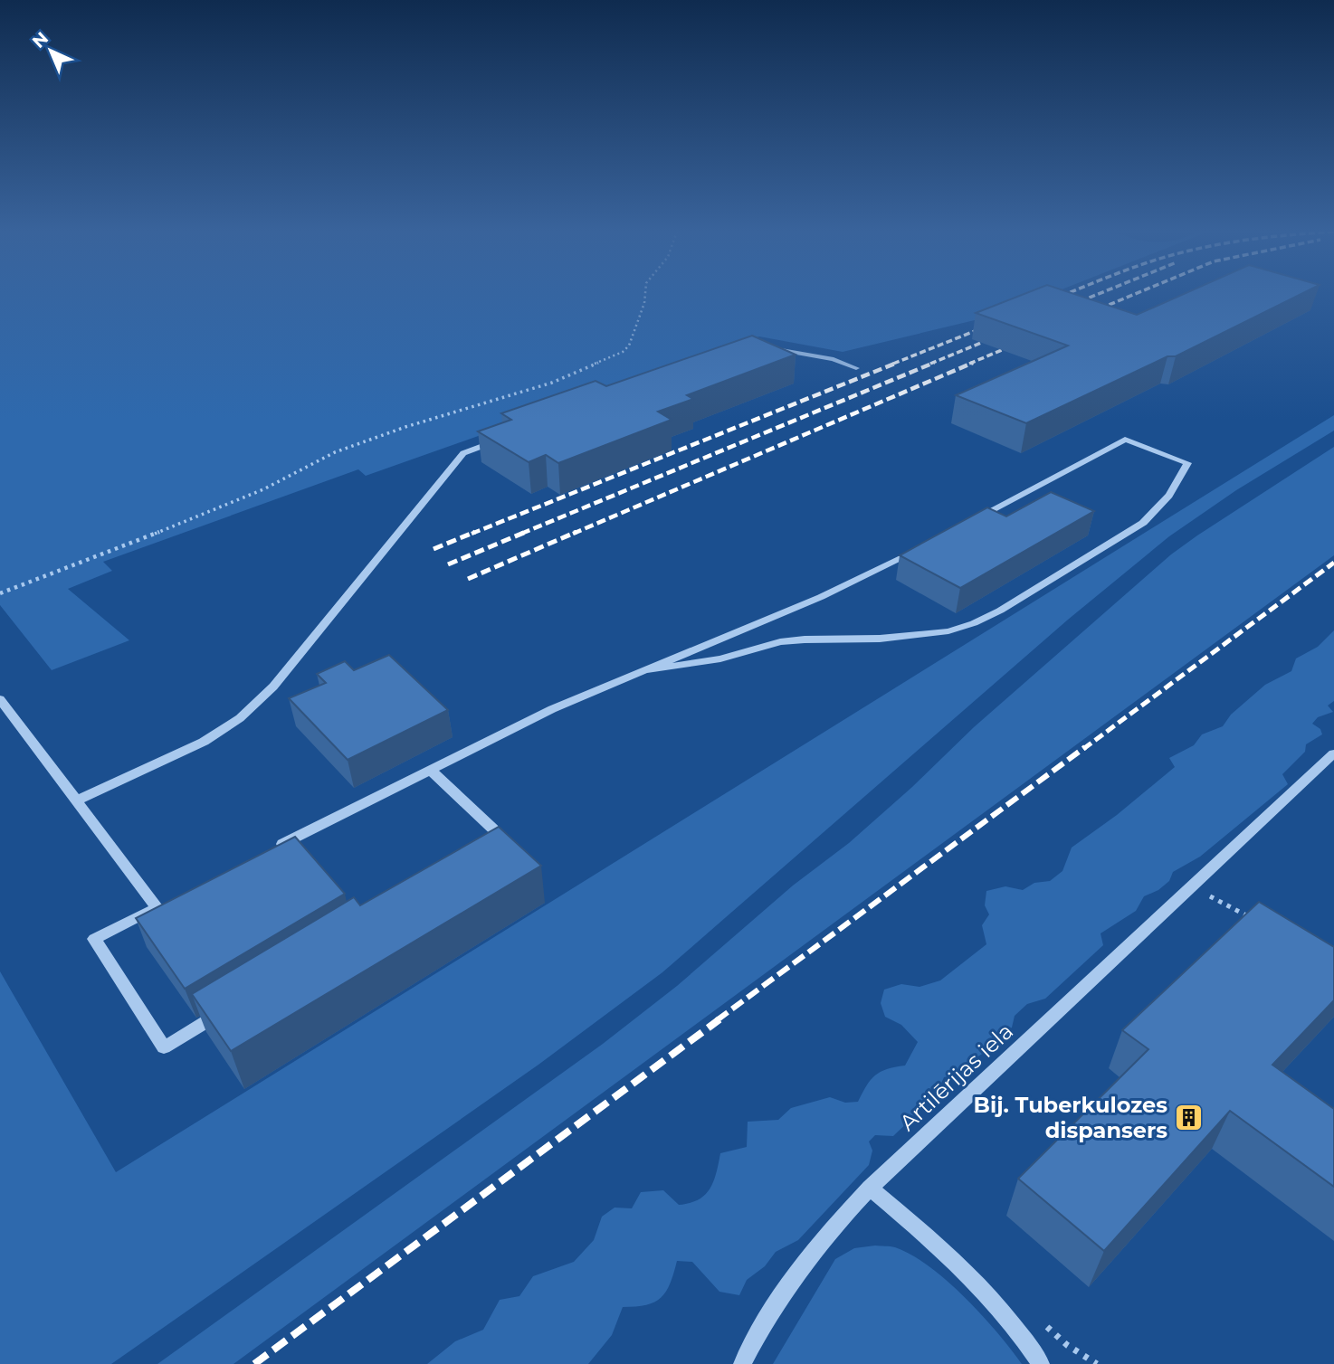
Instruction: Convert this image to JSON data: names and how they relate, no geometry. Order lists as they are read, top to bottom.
{
  "streets": {
    "street": ["Artilērijas iela"]
  },
  "places": {
    "building": ["Bij. Tuberkulozes dispansers"]
  },
  "north": "top left"
}
